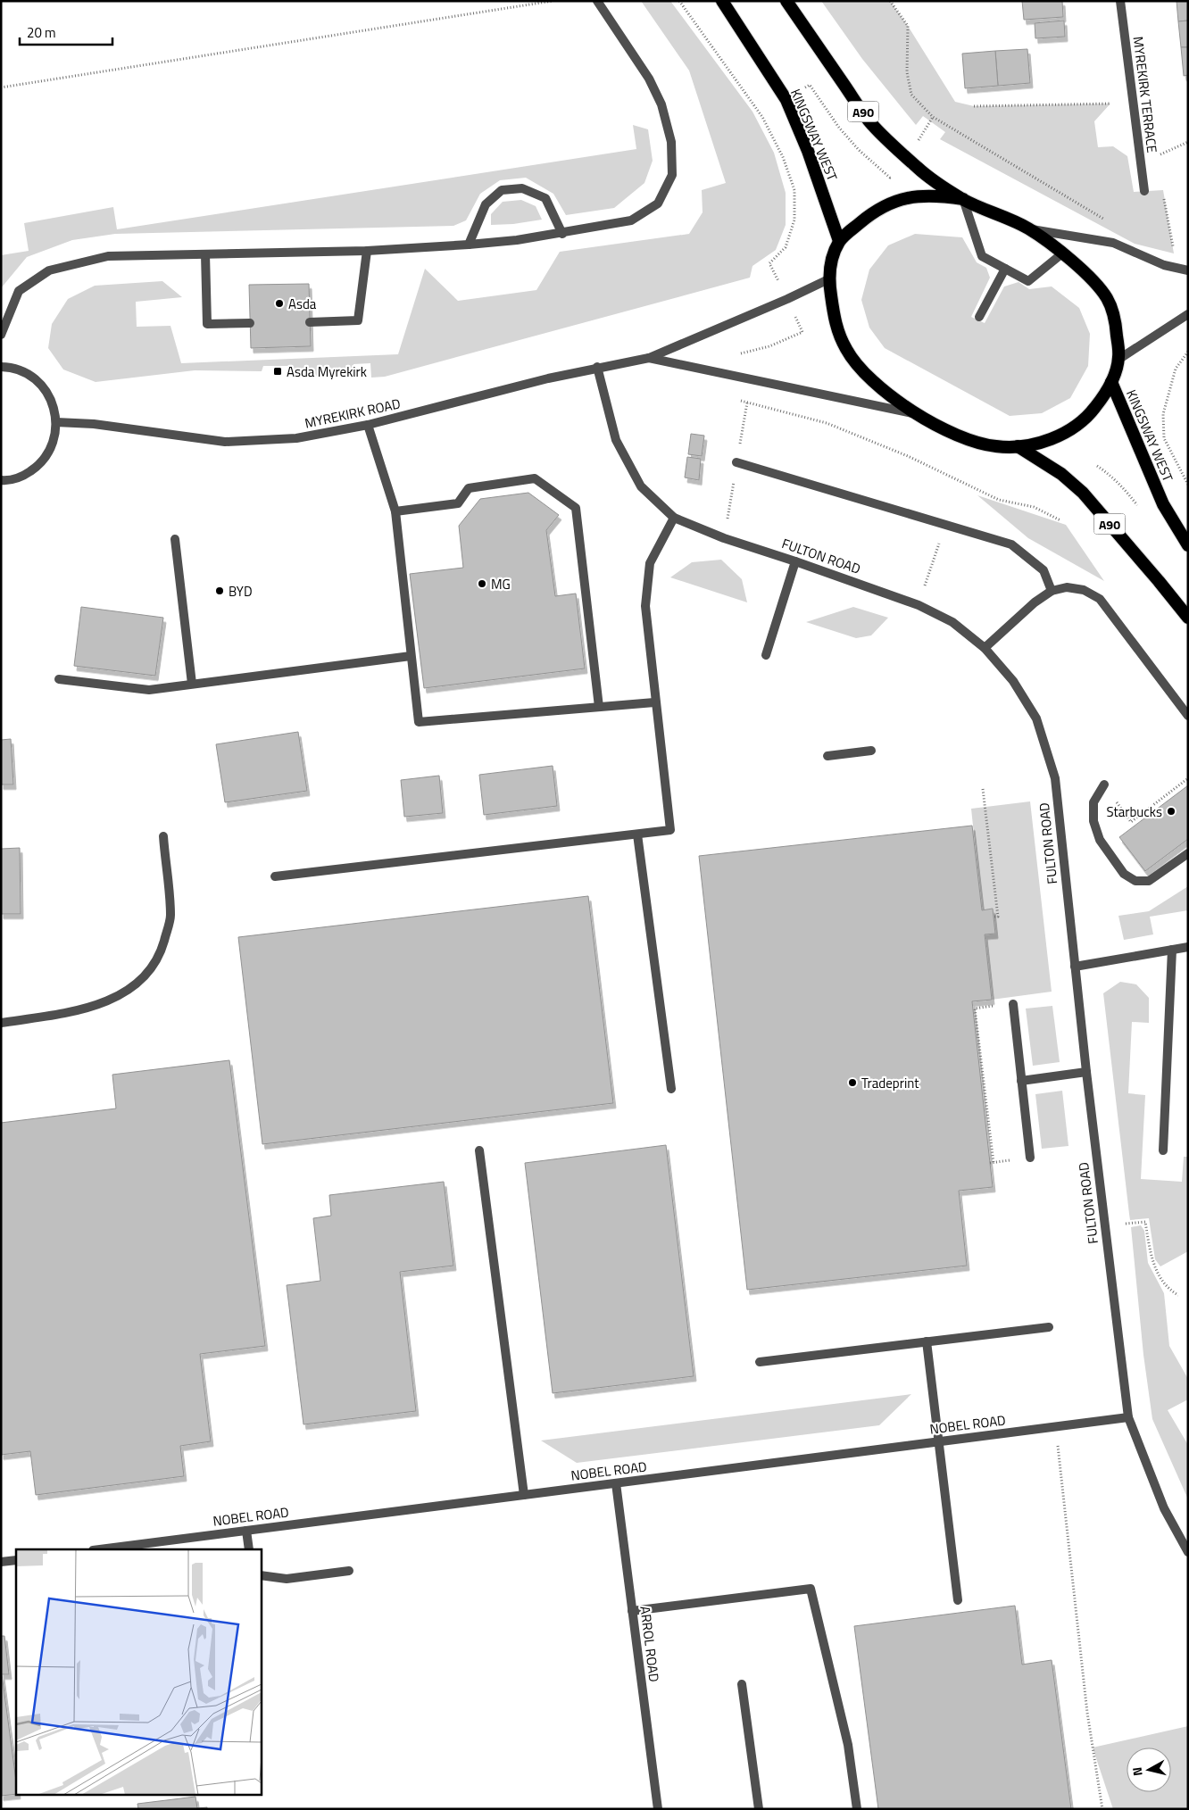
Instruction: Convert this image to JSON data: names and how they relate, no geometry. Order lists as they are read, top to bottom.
{
  "streets": {
    "highway": ["A90", "KINGSWAY WEST"],
    "street": [
      "MYREKIRK TERRACE",
      "MYREKIRK ROAD",
      "FULTON ROAD",
      "NOBEL ROAD",
      "ARROL ROAD"
    ]
  },
  "crossings": [
    ["A90", "KINGSWAY WEST"],
    ["MYREKIRK ROAD", "FULTON ROAD"],
    ["FULTON ROAD", "NOBEL ROAD"],
    ["NOBEL ROAD", "ARROL ROAD"]
  ],
  "places": {
    "other": [
      "Asda",
      "MG",
      "BYD",
      "Starbucks",
      "Tradeprint"
    ],
    "transit": ["Asda Myrekirk"]
  },
  "scale_bar": "20 m",
  "north": "left"
}
